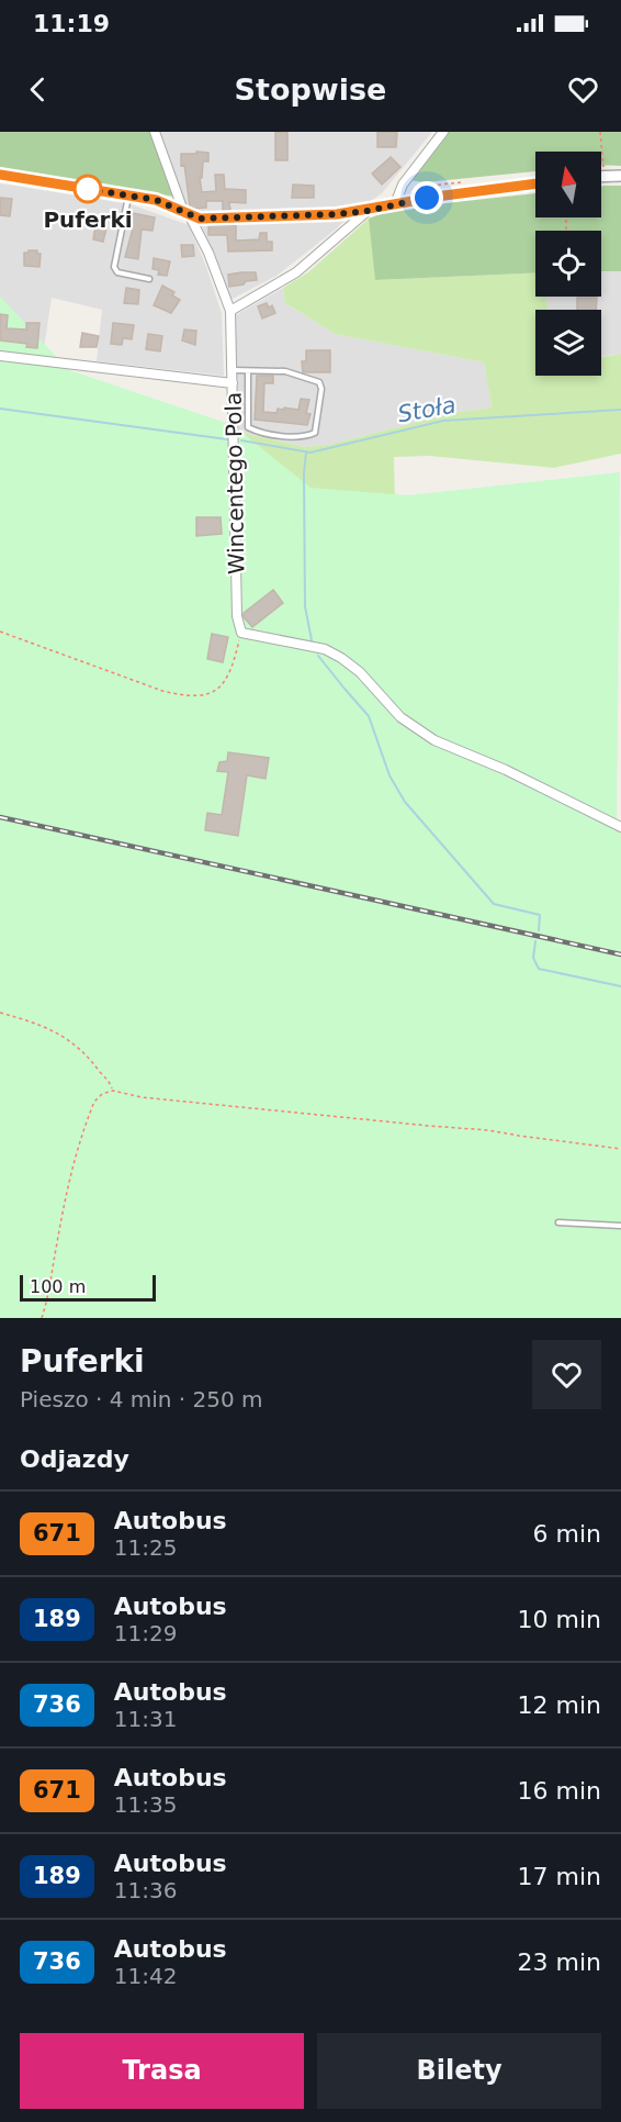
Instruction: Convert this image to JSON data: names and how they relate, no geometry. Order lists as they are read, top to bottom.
{
  "streets": {
    "street": ["Wincentego Pola"]
  },
  "water": ["Stoła"],
  "places": ["Puferki"],
  "lines": ["bus line 671"],
  "scale_bar": "100 m",
  "north": "top",
  "page": {
    "status": "11:19",
    "header": "Stopwise",
    "scale": "100 m",
    "heading": [
      ["Puferki", "Pieszo · 4 min · 250 m"],
      "Odjazdy"
    ],
    "list": [
      {
        "mark": "671",
        "name": "Autobus",
        "note": "11:25",
        "value": "6 min"
      },
      {
        "mark": "189",
        "name": "Autobus",
        "note": "11:29",
        "value": "10 min"
      },
      {
        "mark": "736",
        "name": "Autobus",
        "note": "11:31",
        "value": "12 min"
      },
      {
        "mark": "671",
        "name": "Autobus",
        "note": "11:35",
        "value": "16 min"
      },
      {
        "mark": "189",
        "name": "Autobus",
        "note": "11:36",
        "value": "17 min"
      },
      {
        "mark": "736",
        "name": "Autobus",
        "note": "11:42",
        "value": "23 min"
      }
    ],
    "buttons": ["Trasa", "Bilety"]
  }
}
